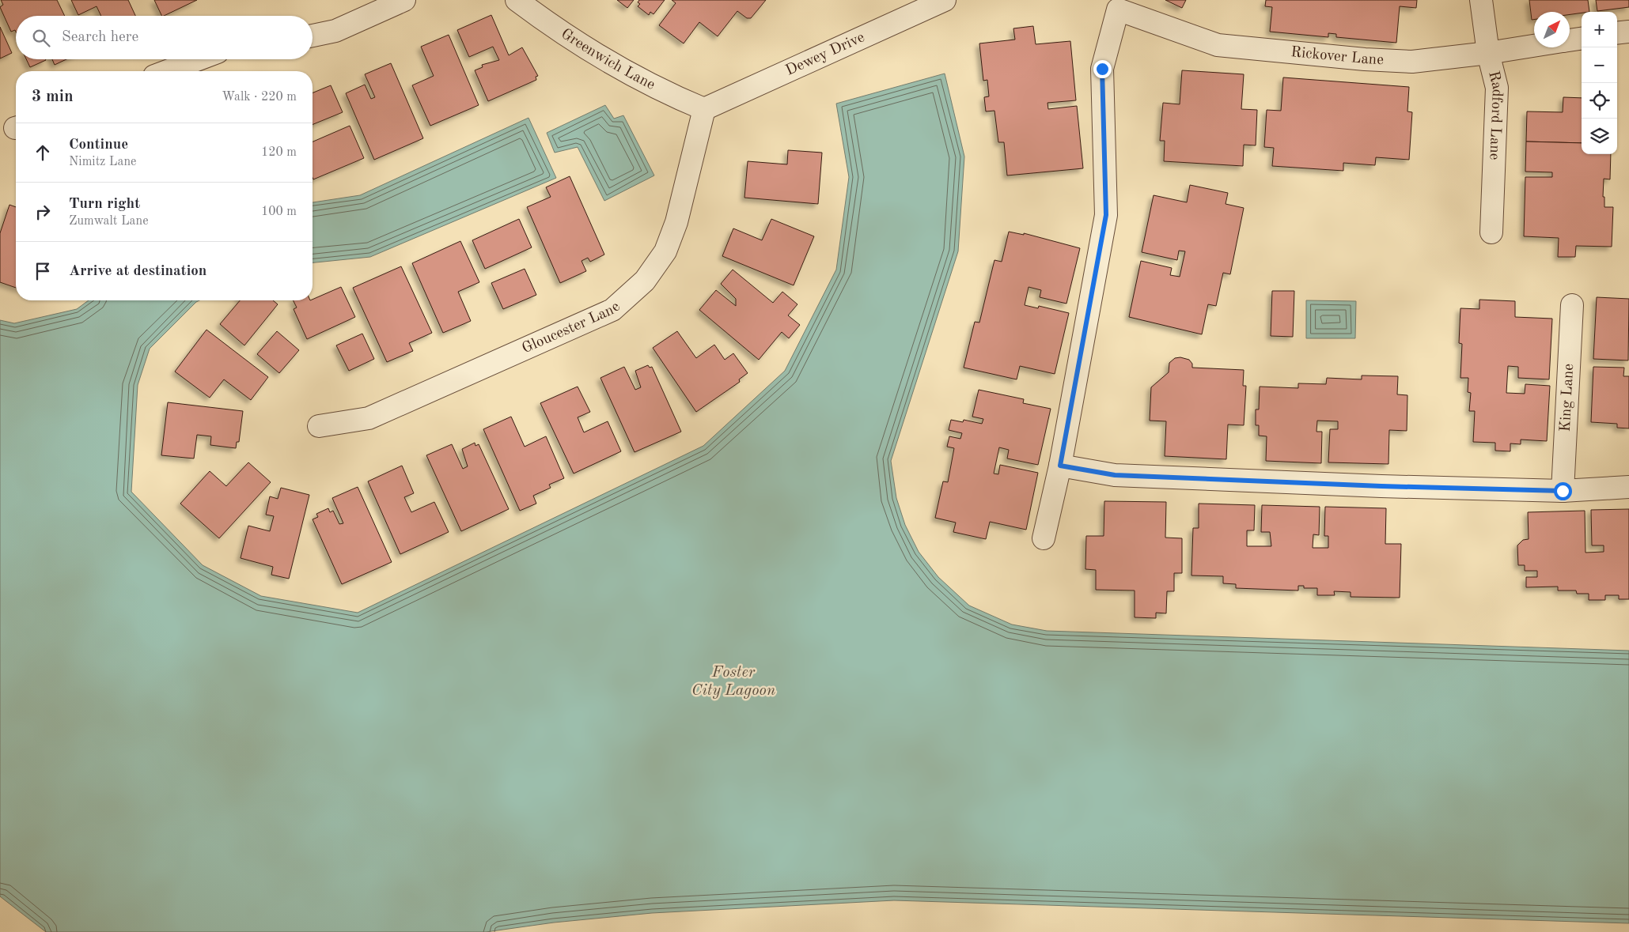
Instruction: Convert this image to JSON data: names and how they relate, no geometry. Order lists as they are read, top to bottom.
{
  "streets": {
    "street": [
      "Dewey Drive",
      "Rickover Lane",
      "Greenwich Lane",
      "Radford Lane",
      "Gloucester Lane",
      "King Lane"
    ]
  },
  "crossings": [
    ["Dewey Drive", "Greenwich Lane"],
    ["Dewey Drive", "Gloucester Lane"],
    ["Rickover Lane", "Radford Lane"],
    ["Greenwich Lane", "Gloucester Lane"]
  ],
  "water": ["Foster City Lagoon"],
  "north": "top right",
  "page": {
    "map_buttons": ["+", "−"],
    "search": "Search here",
    "heading": ["3 min", "Walk · 220 m"],
    "list": [
      ["Continue", "Nimitz Lane", "120 m"],
      ["Turn right", "Zumwalt Lane", "100 m"],
      "Arrive at destination"
    ]
  }
}
